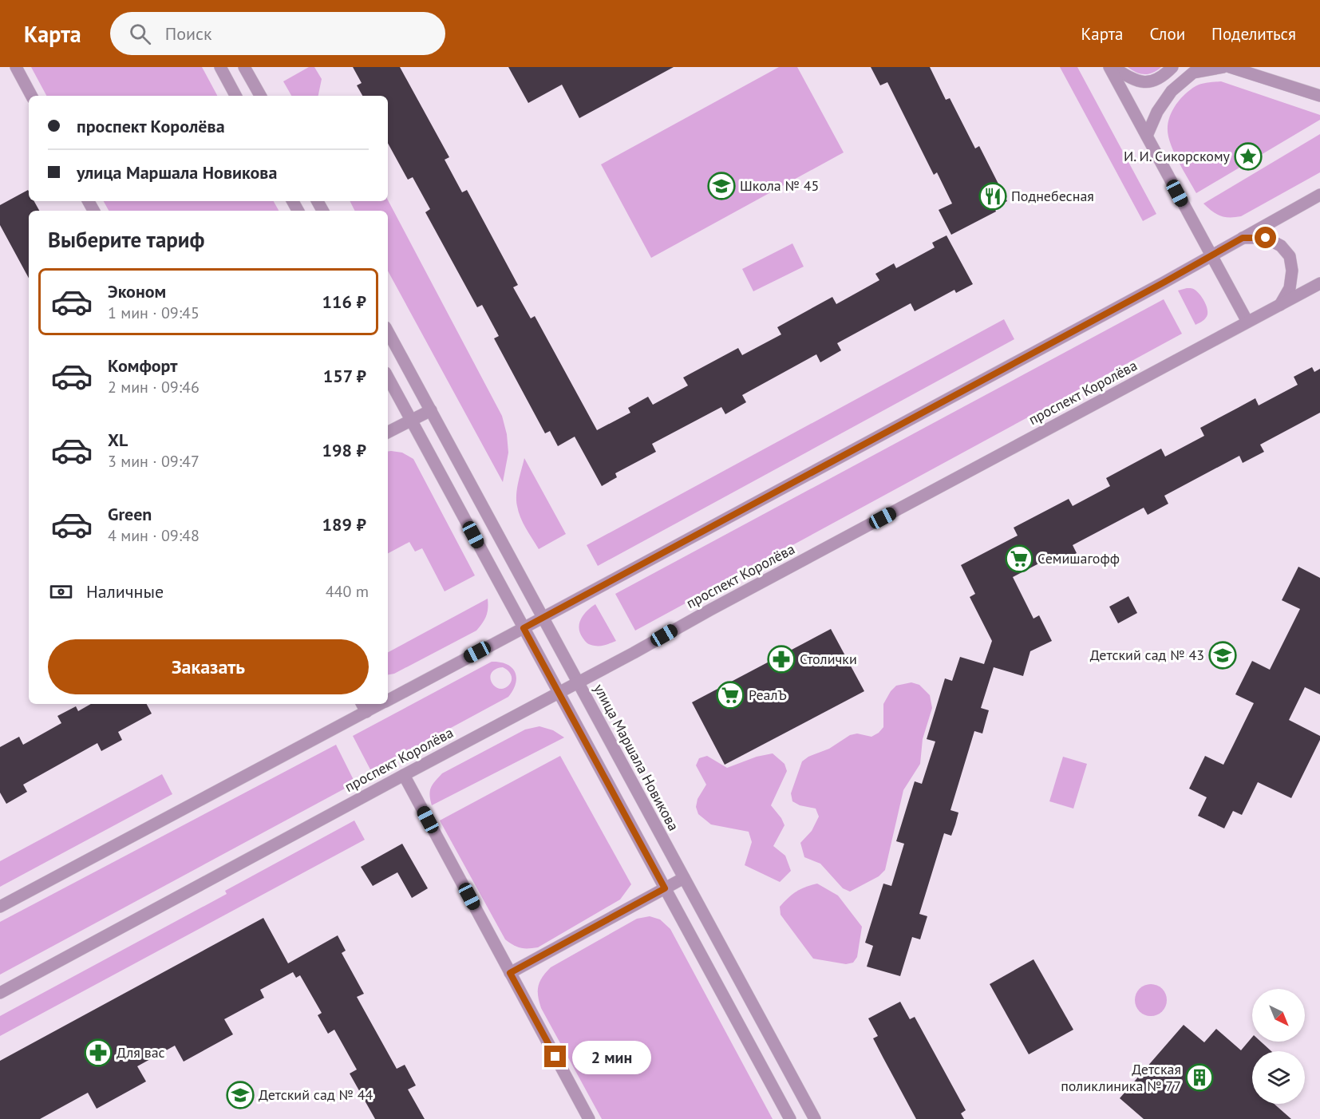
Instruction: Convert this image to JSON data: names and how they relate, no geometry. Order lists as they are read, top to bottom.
{
  "streets": {
    "street": ["проспект Королёва", "улица Маршала Новикова"]
  },
  "crossings": [
    ["проспект Королёва", "улица Маршала Новикова"]
  ],
  "places": {
    "place": ["И. И. Сикорскому"],
    "school or university": ["Школа № 45", "Детский сад № 43", "Детский сад № 44"],
    "restaurant": ["Поднебесная"],
    "supermarket": ["Семишагофф", "РеалЪ"],
    "pharmacy": ["Столички", "Для вас"],
    "building": ["Детская поликлиника № 77"]
  },
  "north": "bottom right",
  "page": {
    "header": "Карта",
    "search": "Поиск",
    "nav": ["Карта", "Слои", "Поделиться"],
    "banner": ["проспект Королёва", "улица Маршала Новикова"],
    "heading": "Выберите тариф",
    "list": [
      {
        "name": "Эконом",
        "note": "1 мин · 09:45",
        "value": "116 ₽"
      },
      {
        "name": "Комфорт",
        "note": "2 мин · 09:46",
        "value": "157 ₽"
      },
      {
        "name": "XL",
        "note": "3 мин · 09:47",
        "value": "198 ₽"
      },
      {
        "name": "Green",
        "note": "4 мин · 09:48",
        "value": "189 ₽"
      }
    ],
    "pay": ["Наличные", "440 m"],
    "buttons": "Заказать",
    "bubble": "2 мин"
  }
}
